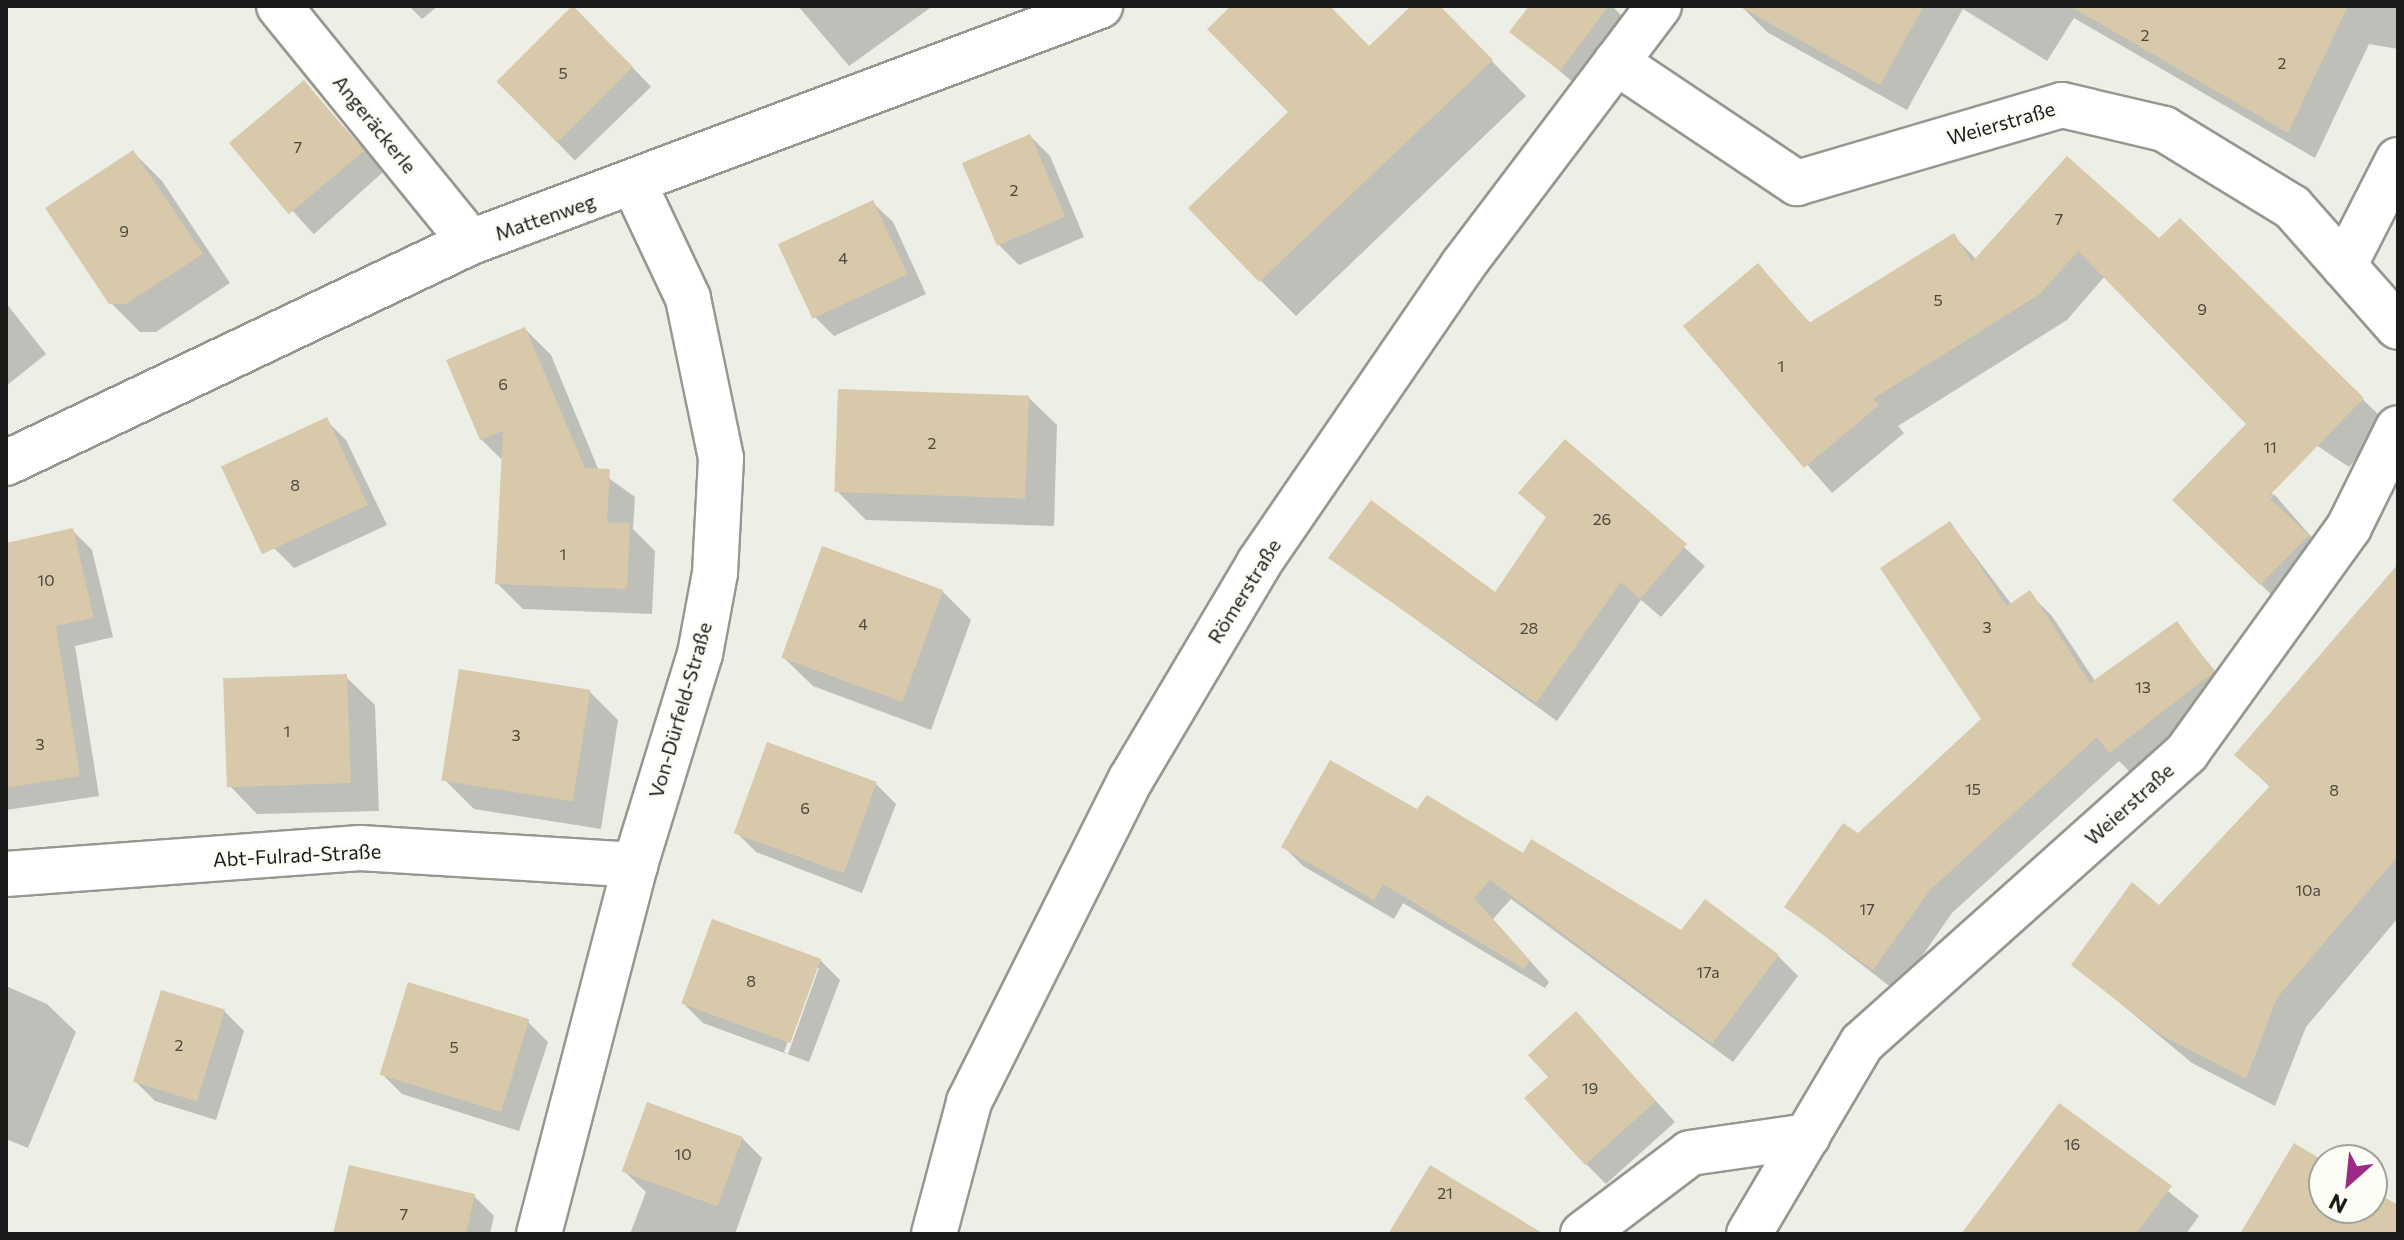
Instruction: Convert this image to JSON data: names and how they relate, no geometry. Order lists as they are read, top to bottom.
{
  "streets": {
    "street": [
      "Weierstraße",
      "Angeräckerle",
      "Mattenweg",
      "Römerstraße",
      "Von-Dürfeld-Straße",
      "Abt-Fulrad-Straße"
    ]
  },
  "crossings": [
    ["Weierstraße", "Römerstraße"],
    ["Angeräckerle", "Mattenweg"],
    ["Mattenweg", "Von-Dürfeld-Straße"],
    ["Von-Dürfeld-Straße", "Abt-Fulrad-Straße"]
  ],
  "house_numbers": [
    "2",
    "2",
    "5",
    "7",
    "2",
    "7",
    "9",
    "4",
    "5",
    "9",
    "1",
    "6",
    "2",
    "11",
    "8",
    "26",
    "1",
    "10",
    "4",
    "3",
    "28",
    "13",
    "1",
    "3",
    "3",
    "15",
    "8",
    "6",
    "10a",
    "17",
    "17a",
    "8",
    "2",
    "5",
    "19",
    "16",
    "10",
    "21",
    "7"
  ],
  "north": "bottom left"
}
